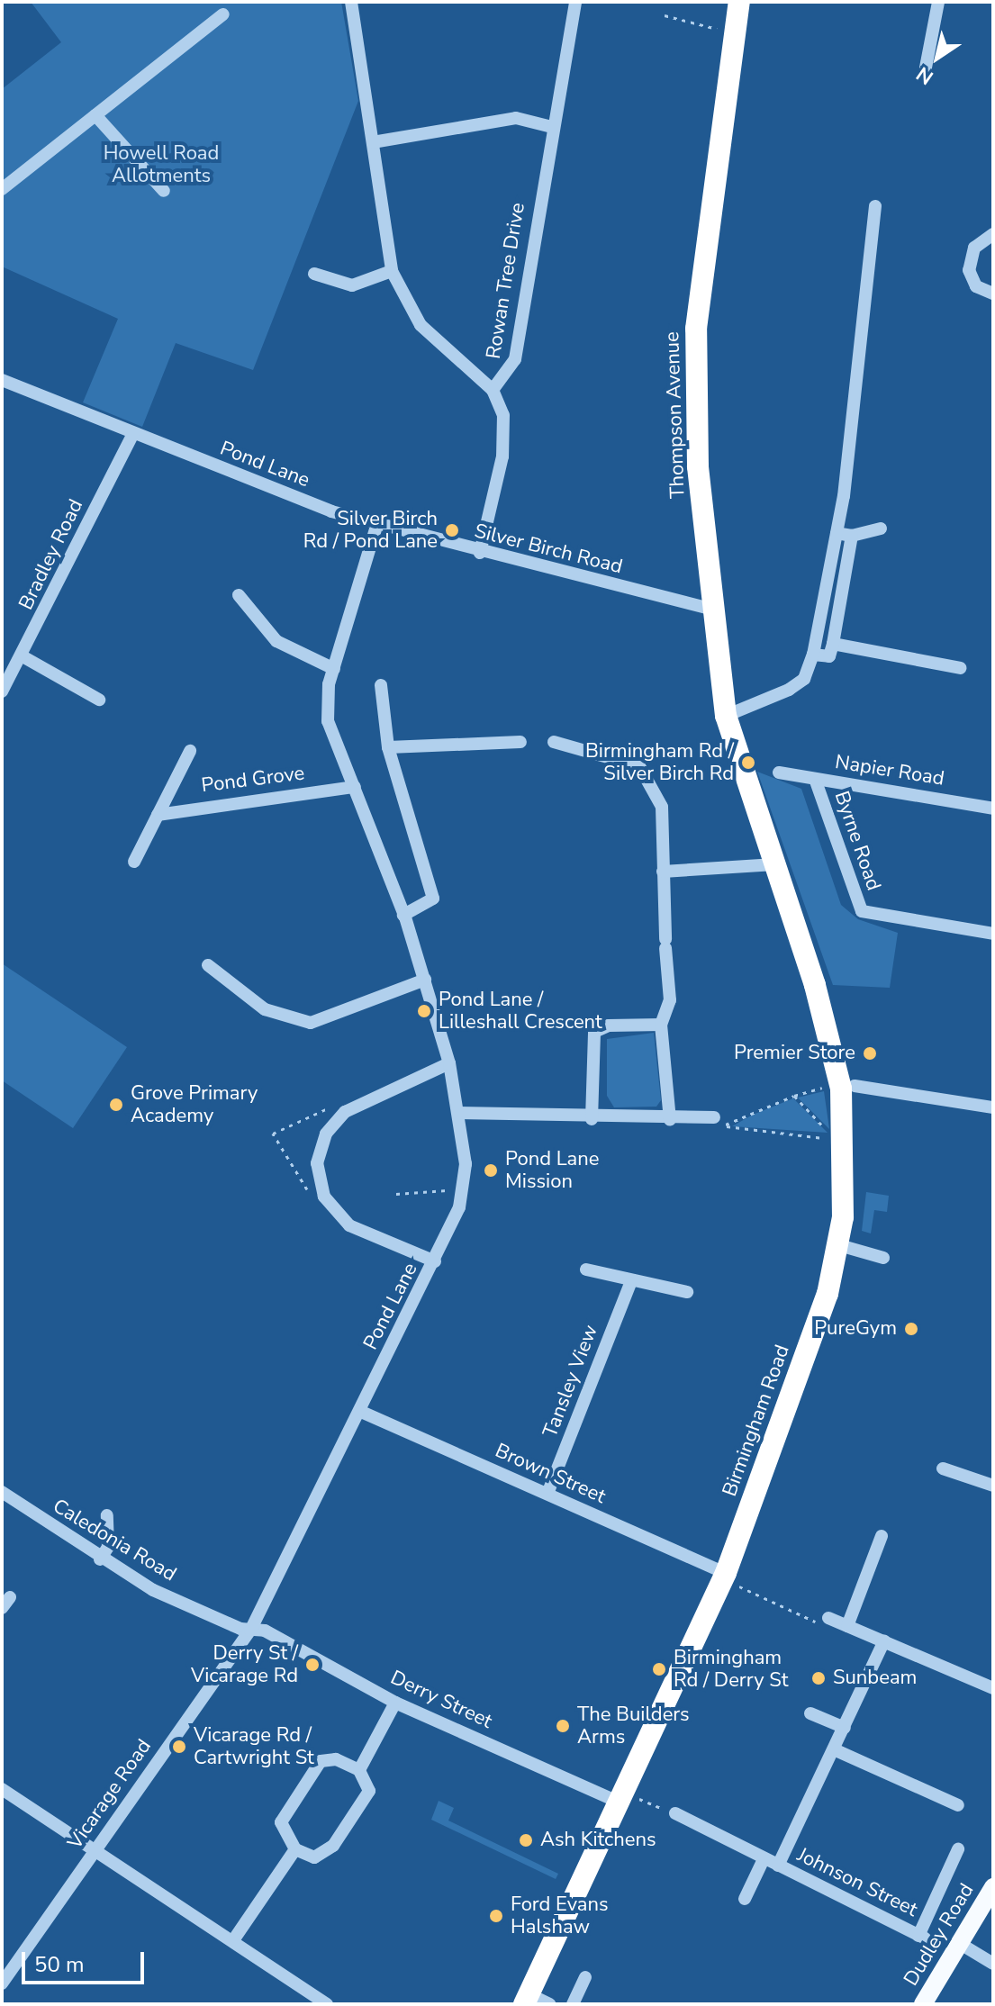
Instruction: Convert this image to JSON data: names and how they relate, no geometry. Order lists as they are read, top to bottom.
{
  "streets": {
    "highway": ["Thompson Avenue", "Birmingham Road"],
    "main road": ["Dudley Road"],
    "street": [
      "Rowan Tree Drive",
      "Pond Lane",
      "Silver Birch Road",
      "Bradley Road",
      "Napier Road",
      "Pond Grove",
      "Byrne Road",
      "Tansley View",
      "Brown Street",
      "Caledonia Road",
      "Derry Street",
      "Vicarage Road",
      "Johnson Street"
    ]
  },
  "crossings": [
    ["Thompson Avenue", "Silver Birch Road"],
    ["Thompson Avenue", "Birmingham Road"],
    ["Pond Lane", "Silver Birch Road"],
    ["Pond Lane", "Bradley Road"],
    ["Pond Lane", "Pond Grove"],
    ["Pond Lane", "Brown Street"],
    ["Pond Lane", "Caledonia Road"],
    ["Pond Lane", "Derry Street"],
    ["Pond Lane", "Vicarage Road"],
    ["Napier Road", "Byrne Road"],
    ["Tansley View", "Brown Street"],
    ["Birmingham Road", "Brown Street"],
    ["Birmingham Road", "Derry Street"],
    ["Caledonia Road", "Derry Street"],
    ["Caledonia Road", "Vicarage Road"],
    ["Derry Street", "Vicarage Road"]
  ],
  "parks": ["Howell Road Allotments"],
  "places": [
    "Silver Birch Rd / Pond Lane",
    "Birmingham Rd / Silver Birch Rd",
    "Pond Lane / Lilleshall Crescent",
    "Premier Store",
    "Grove Primary Academy",
    "Pond Lane Mission",
    "PureGym",
    "Derry St / Vicarage Rd",
    "Birmingham Rd / Derry St",
    "Sunbeam",
    "The Builders Arms",
    "Vicarage Rd / Cartwright St",
    "Ash Kitchens",
    "Ford Evans Halshaw"
  ],
  "scale_bar": "50 m",
  "north": "bottom left"
}
